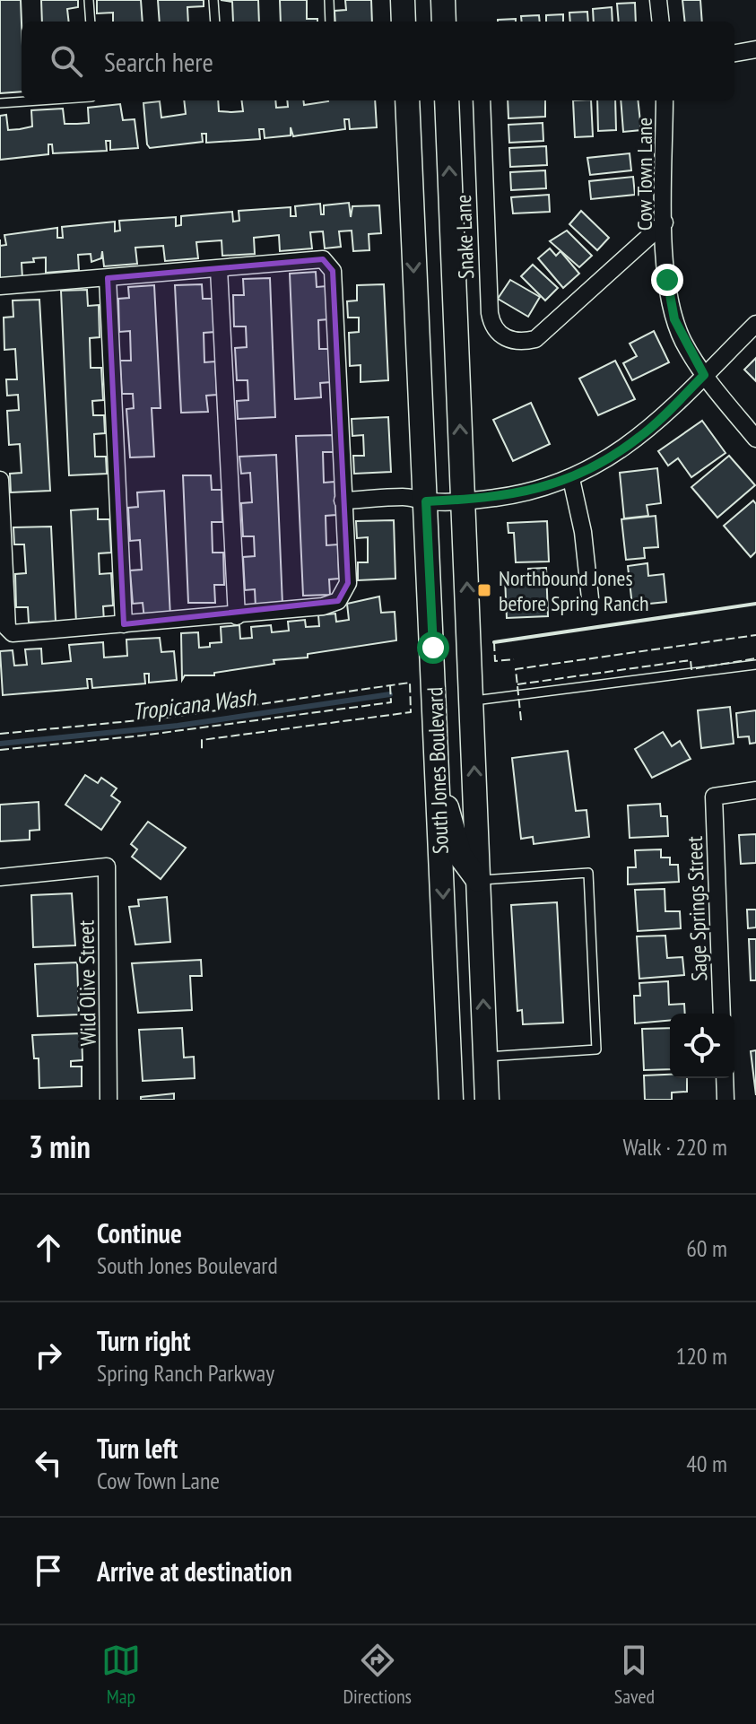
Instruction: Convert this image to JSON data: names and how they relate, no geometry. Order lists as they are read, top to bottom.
{
  "streets": {
    "main road": ["South Jones Boulevard"],
    "street": [
      "Cow Town Lane",
      "Snake Lane",
      "Sage Springs Street",
      "Wild Olive Street"
    ]
  },
  "crossings": [
    ["Cow Town Lane", "Snake Lane"]
  ],
  "water": ["Tropicana Wash"],
  "places": {
    "transit": ["Northbound Jones before Spring Ranch"]
  },
  "page": {
    "search": "Search here",
    "heading": ["3 min", "Walk · 220 m"],
    "list": [
      ["Continue", "South Jones Boulevard", "60 m"],
      ["Turn right", "Spring Ranch Parkway", "120 m"],
      ["Turn left", "Cow Town Lane", "40 m"],
      "Arrive at destination"
    ],
    "nav": ["Map", "Directions", "Saved"]
  }
}
